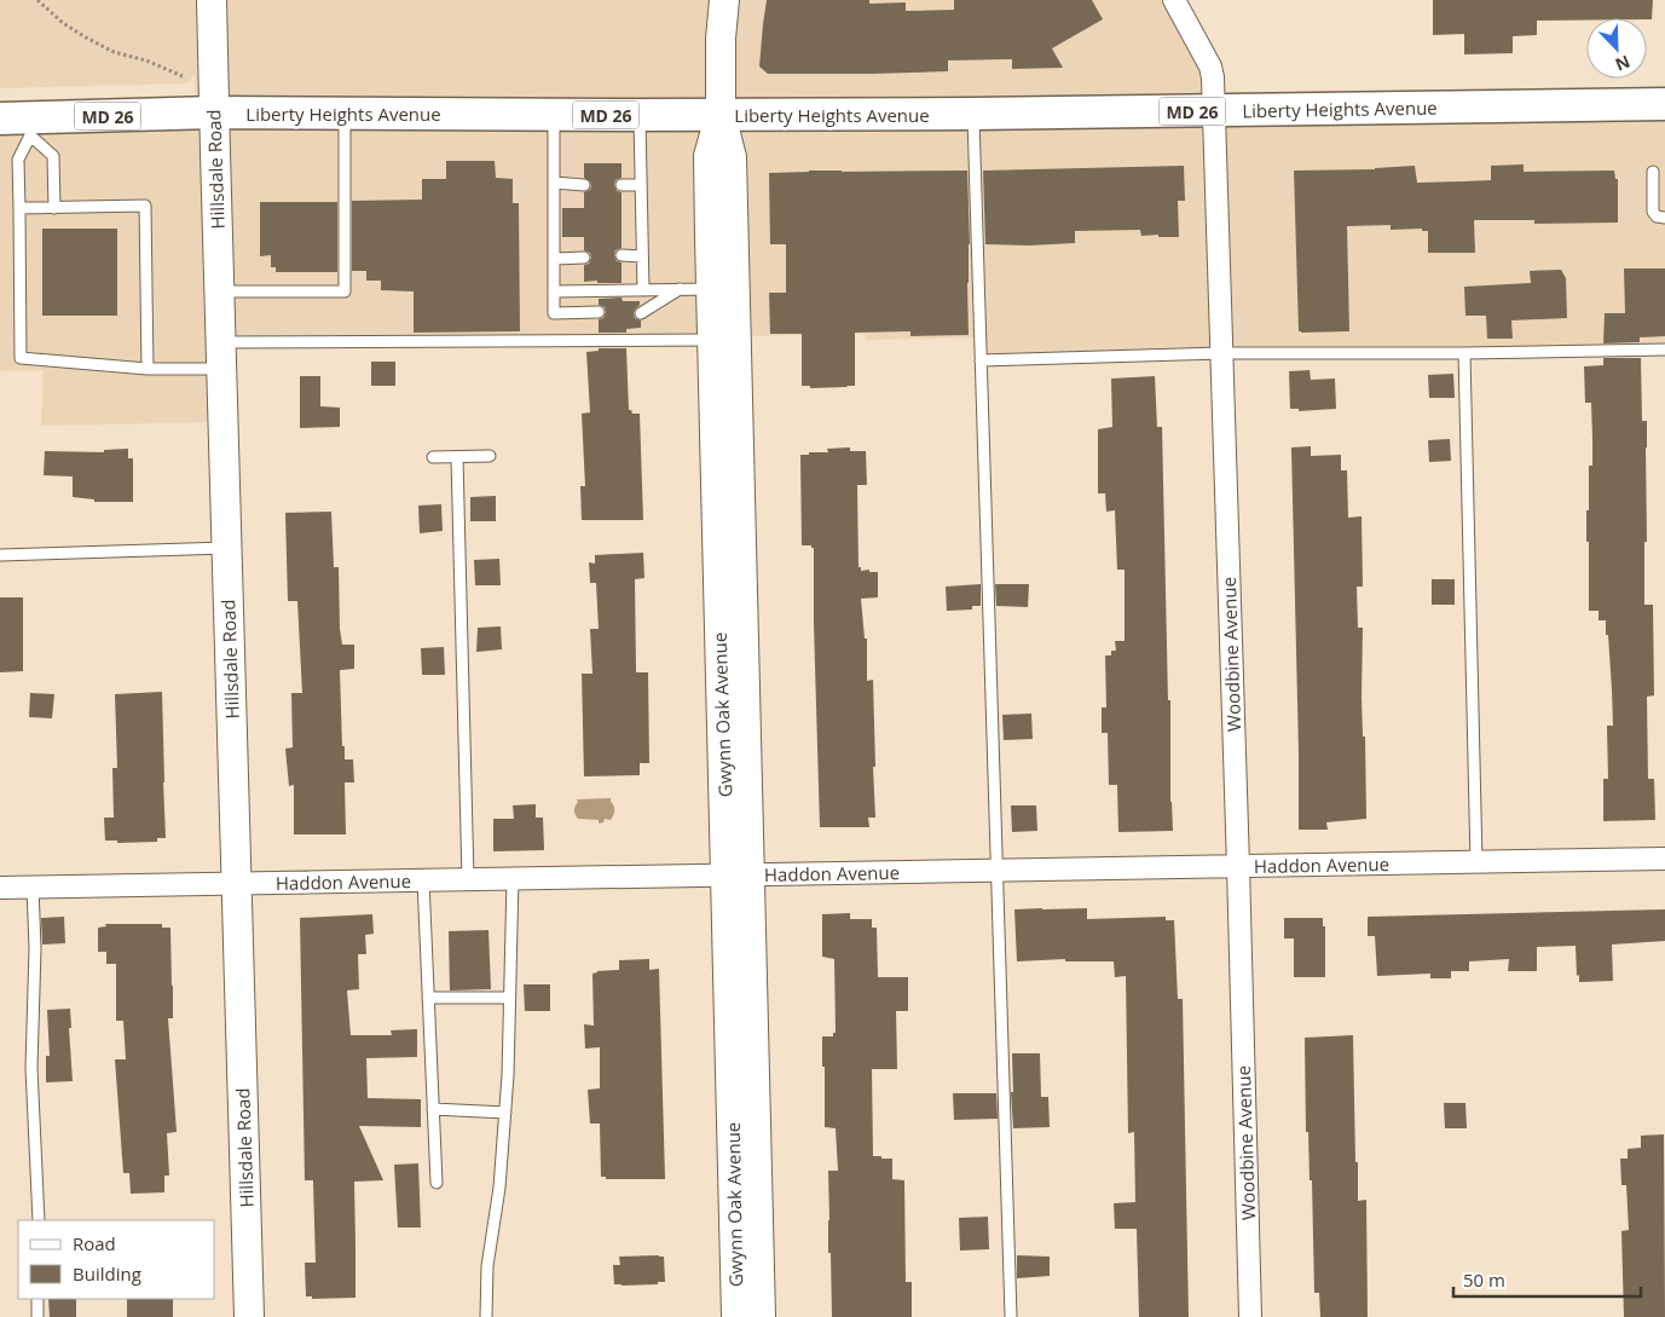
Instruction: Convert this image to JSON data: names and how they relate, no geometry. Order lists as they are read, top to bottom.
{
  "streets": {
    "main road": ["Liberty Heights Avenue", "MD 26"],
    "street": [
      "Hillsdale Road",
      "Woodbine Avenue",
      "Gwynn Oak Avenue",
      "Haddon Avenue"
    ]
  },
  "crossings": [
    ["Liberty Heights Avenue", "Hillsdale Road"],
    ["Liberty Heights Avenue", "Woodbine Avenue"],
    ["Liberty Heights Avenue", "Gwynn Oak Avenue"],
    ["Hillsdale Road", "Haddon Avenue"],
    ["Woodbine Avenue", "Haddon Avenue"],
    ["Gwynn Oak Avenue", "Haddon Avenue"]
  ],
  "legend": ["Road", "Building"],
  "scale_bar": "50 m",
  "north": "bottom right"
}
